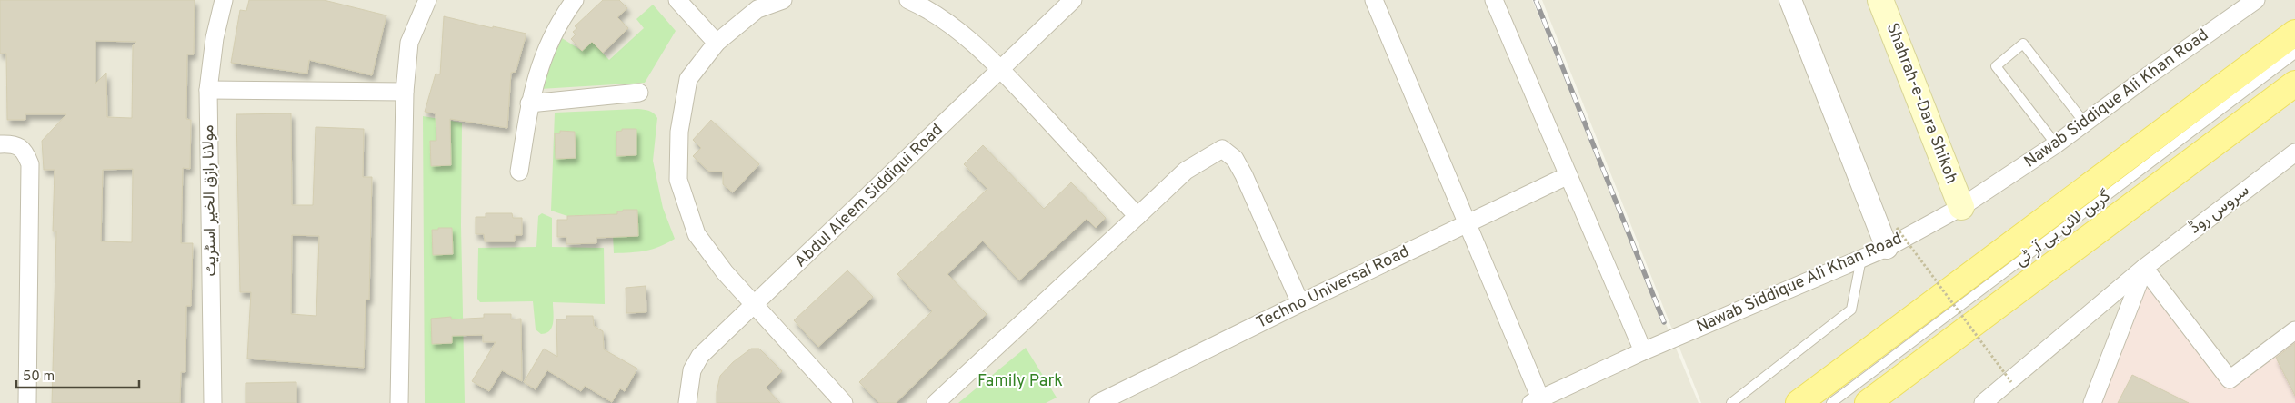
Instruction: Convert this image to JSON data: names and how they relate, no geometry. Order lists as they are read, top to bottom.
{
  "streets": {
    "main road": ["Shahrah-e-Dara Shikoh"],
    "street": [
      "Nawab Siddique Ali Khan Road",
      "Abdul Aleem Siddiqui Road",
      "مولانا رازق الخیر اسٹریٹ",
      "سروس روڈ",
      "Techno Universal Road"
    ],
    "lane": ["گرین لائن بی آر ٹی"]
  },
  "crossings": [
    ["Nawab Siddique Ali Khan Road", "Shahrah-e-Dara Shikoh"]
  ],
  "parks": ["Family Park"],
  "scale_bar": "50 m"
}
